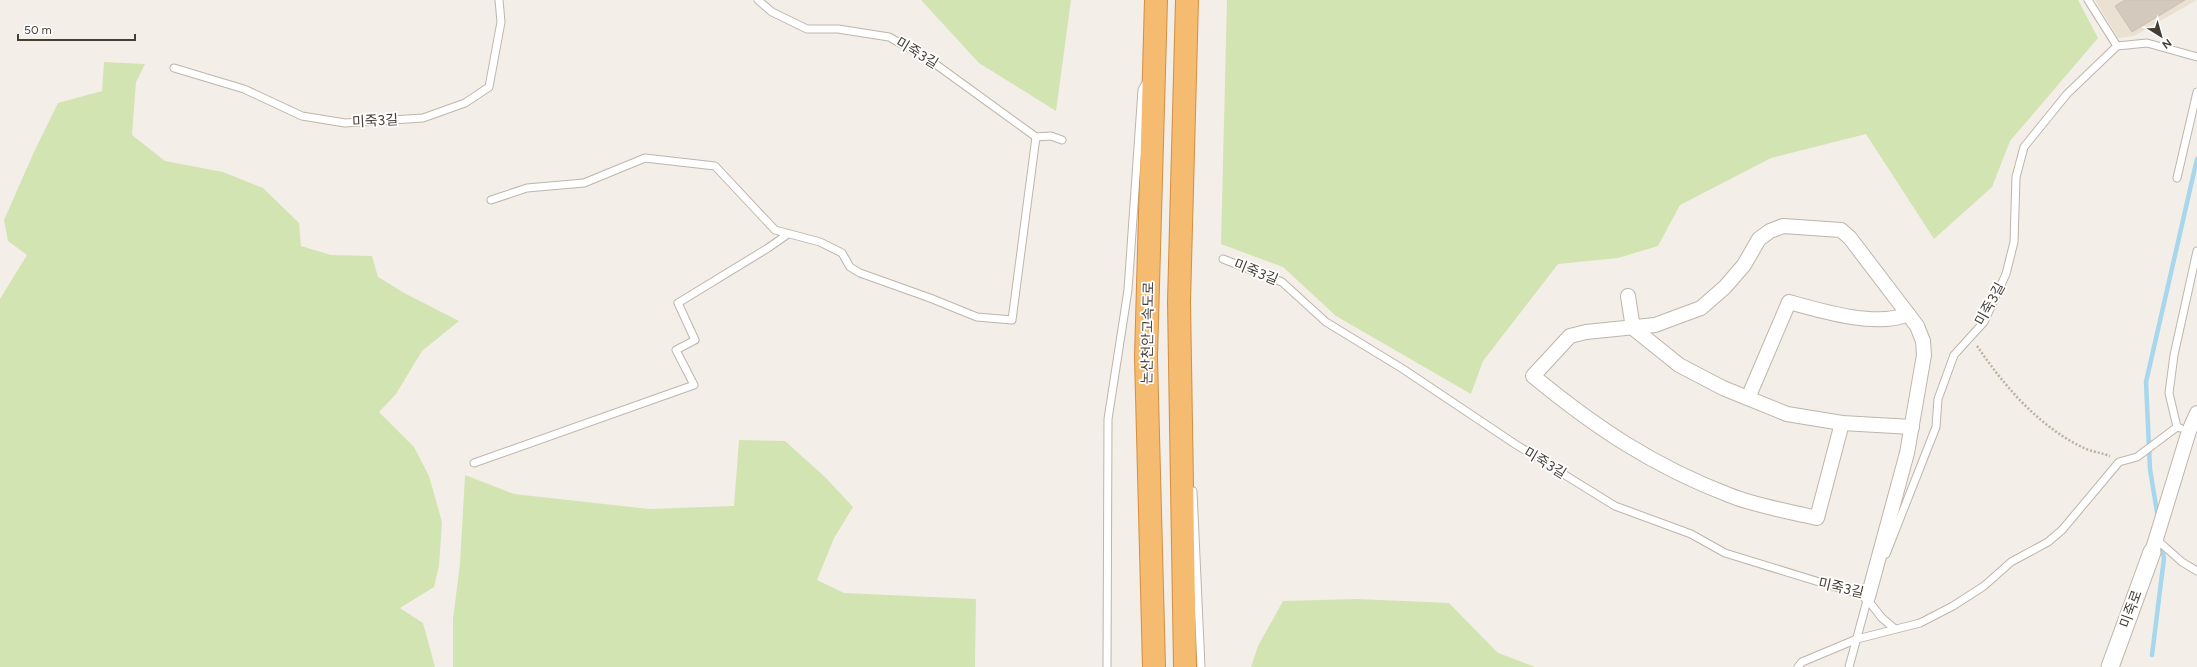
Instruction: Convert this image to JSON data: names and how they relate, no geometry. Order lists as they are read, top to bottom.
{
  "streets": {
    "highway": ["논산천안고속도로"],
    "street": ["미죽로"],
    "lane": ["미죽3길"]
  },
  "scale_bar": "50 m",
  "north": "bottom right"
}
